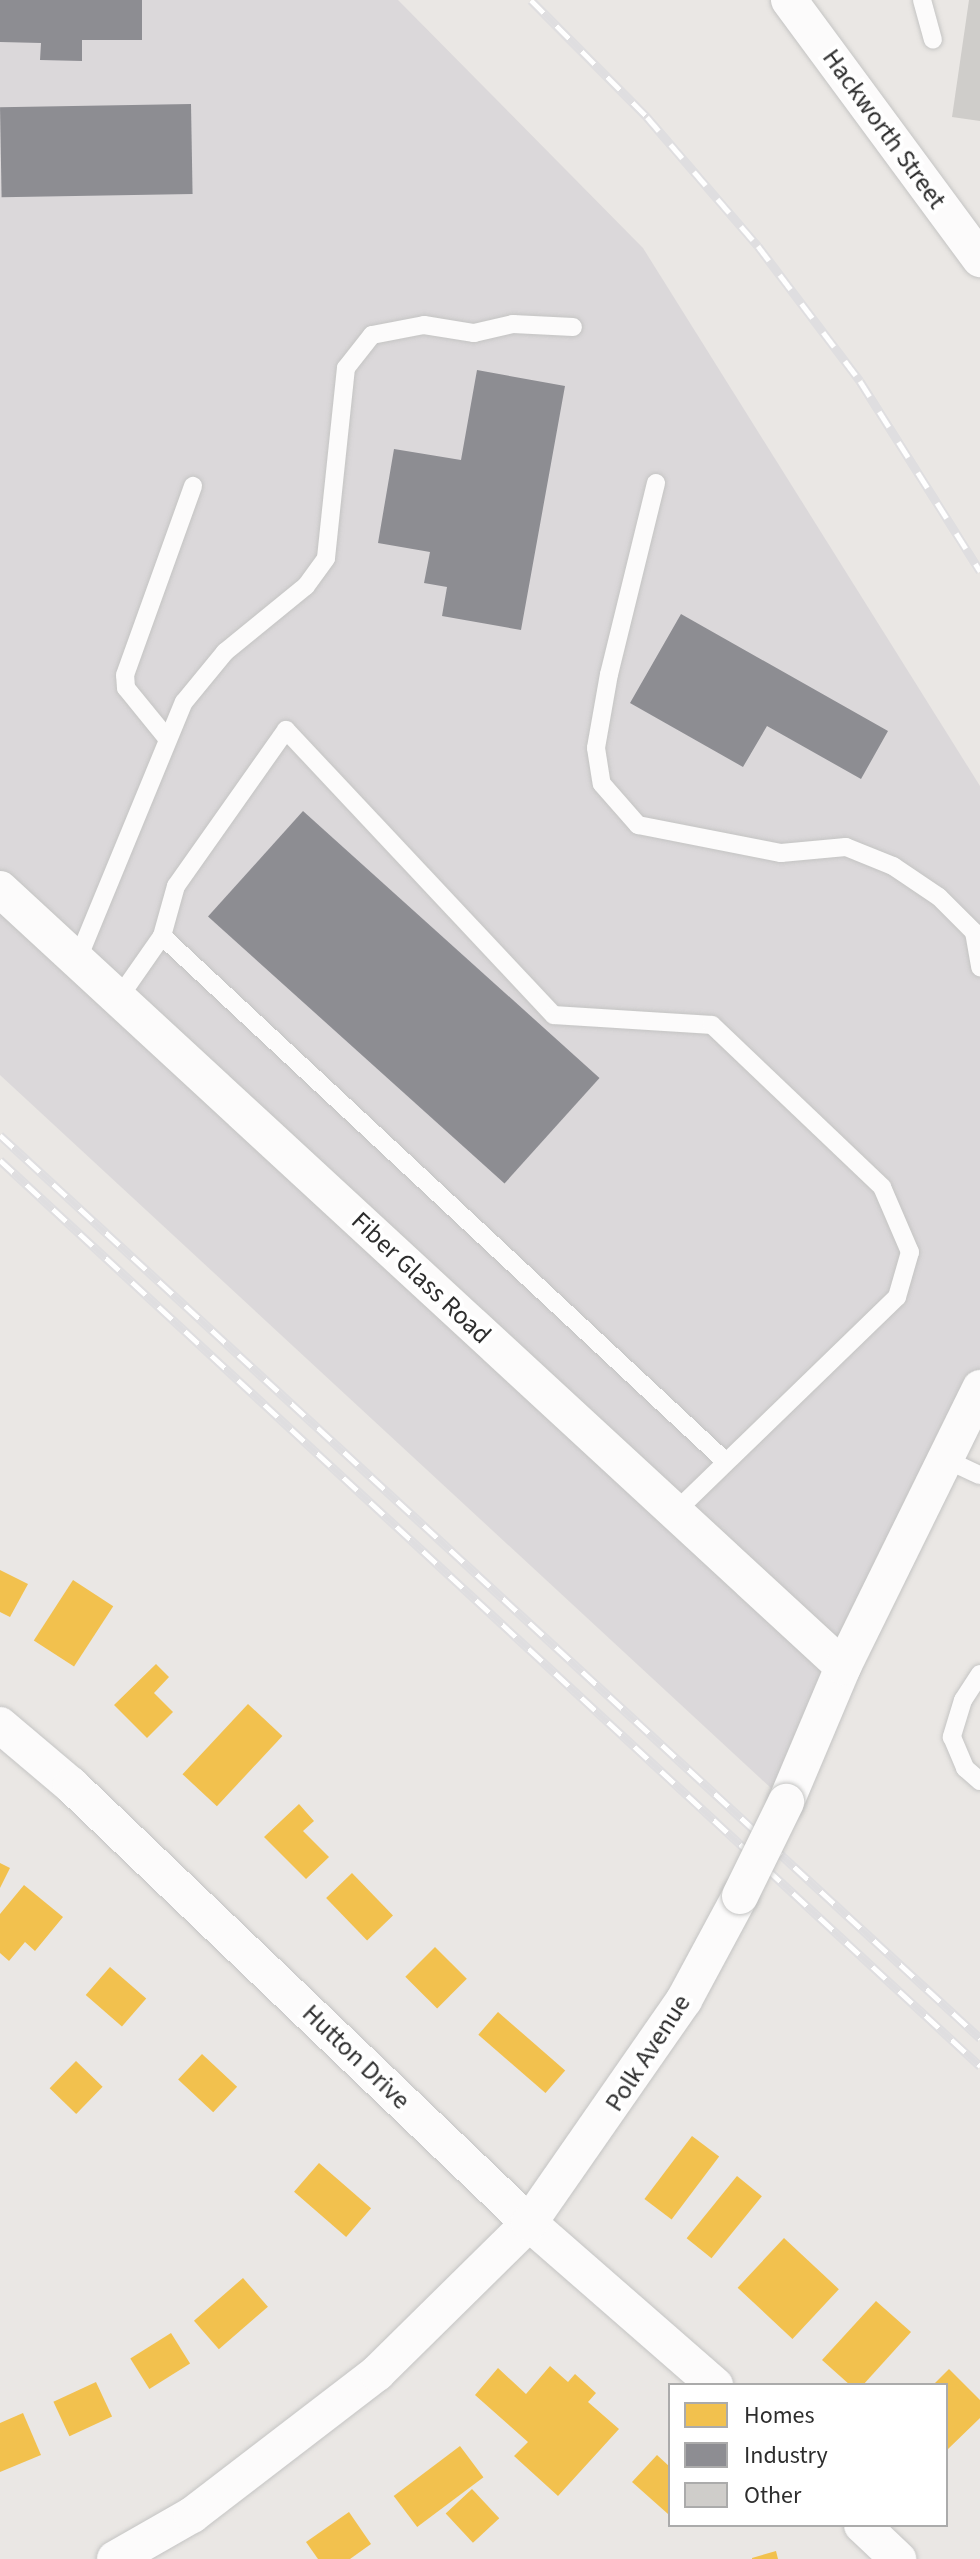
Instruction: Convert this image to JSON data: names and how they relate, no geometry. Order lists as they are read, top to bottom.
{
  "streets": {
    "street": [
      "Hackworth Street",
      "Fiber Glass Road",
      "Polk Avenue",
      "Hutton Drive"
    ]
  },
  "crossings": [
    ["Fiber Glass Road", "Polk Avenue"],
    ["Polk Avenue", "Hutton Drive"]
  ],
  "legend": ["Homes", "Industry", "Other"]
}
